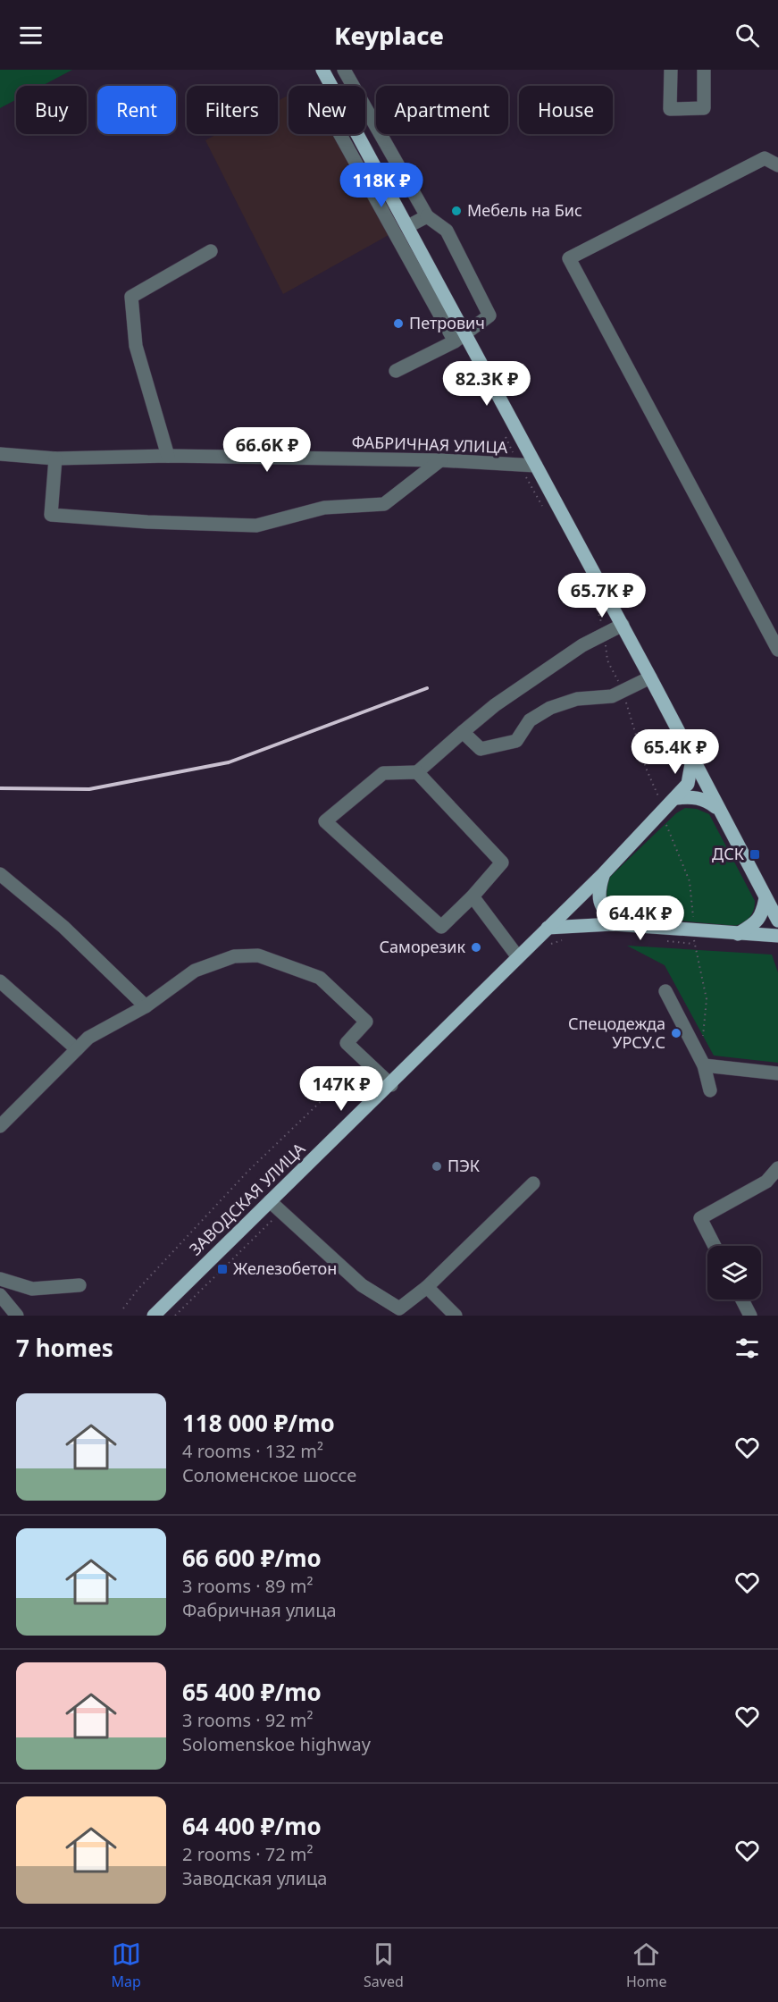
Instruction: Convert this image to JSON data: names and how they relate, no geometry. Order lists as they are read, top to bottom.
{
  "streets": {
    "main road": ["ЗАВОДСКАЯ УЛИЦА"],
    "street": ["ФАБРИЧНАЯ УЛИЦА"]
  },
  "places": {
    "other": [
      "Мебель на Бис",
      "Петрович",
      "Саморезик",
      "Спецодежда УРСУ.С",
      "ПЭК"
    ],
    "transit": ["ДСК", "Железобетон"]
  },
  "page": {
    "header": "Keyplace",
    "chip": [
      "Buy",
      "Rent",
      "Filters",
      "New",
      "Apartment",
      "House"
    ],
    "price": [
      "118K ₽",
      "82.3K ₽",
      "66.6K ₽",
      "65.7K ₽",
      "65.4K ₽",
      "64.4K ₽",
      "147K ₽"
    ],
    "heading": "7 homes",
    "list": [
      {
        "name": "118 000 ₽/mo",
        "note": "4 rooms · 132 m² · Соломенское шоссе"
      },
      {
        "name": "66 600 ₽/mo",
        "note": "3 rooms · 89 m² · Фабричная улица"
      },
      {
        "name": "65 400 ₽/mo",
        "note": "3 rooms · 92 m² · Solomenskoe highway"
      },
      {
        "name": "64 400 ₽/mo",
        "note": "2 rooms · 72 m² · Заводская улица"
      }
    ],
    "tabs": ["Map", "Saved", "Home"]
  }
}
